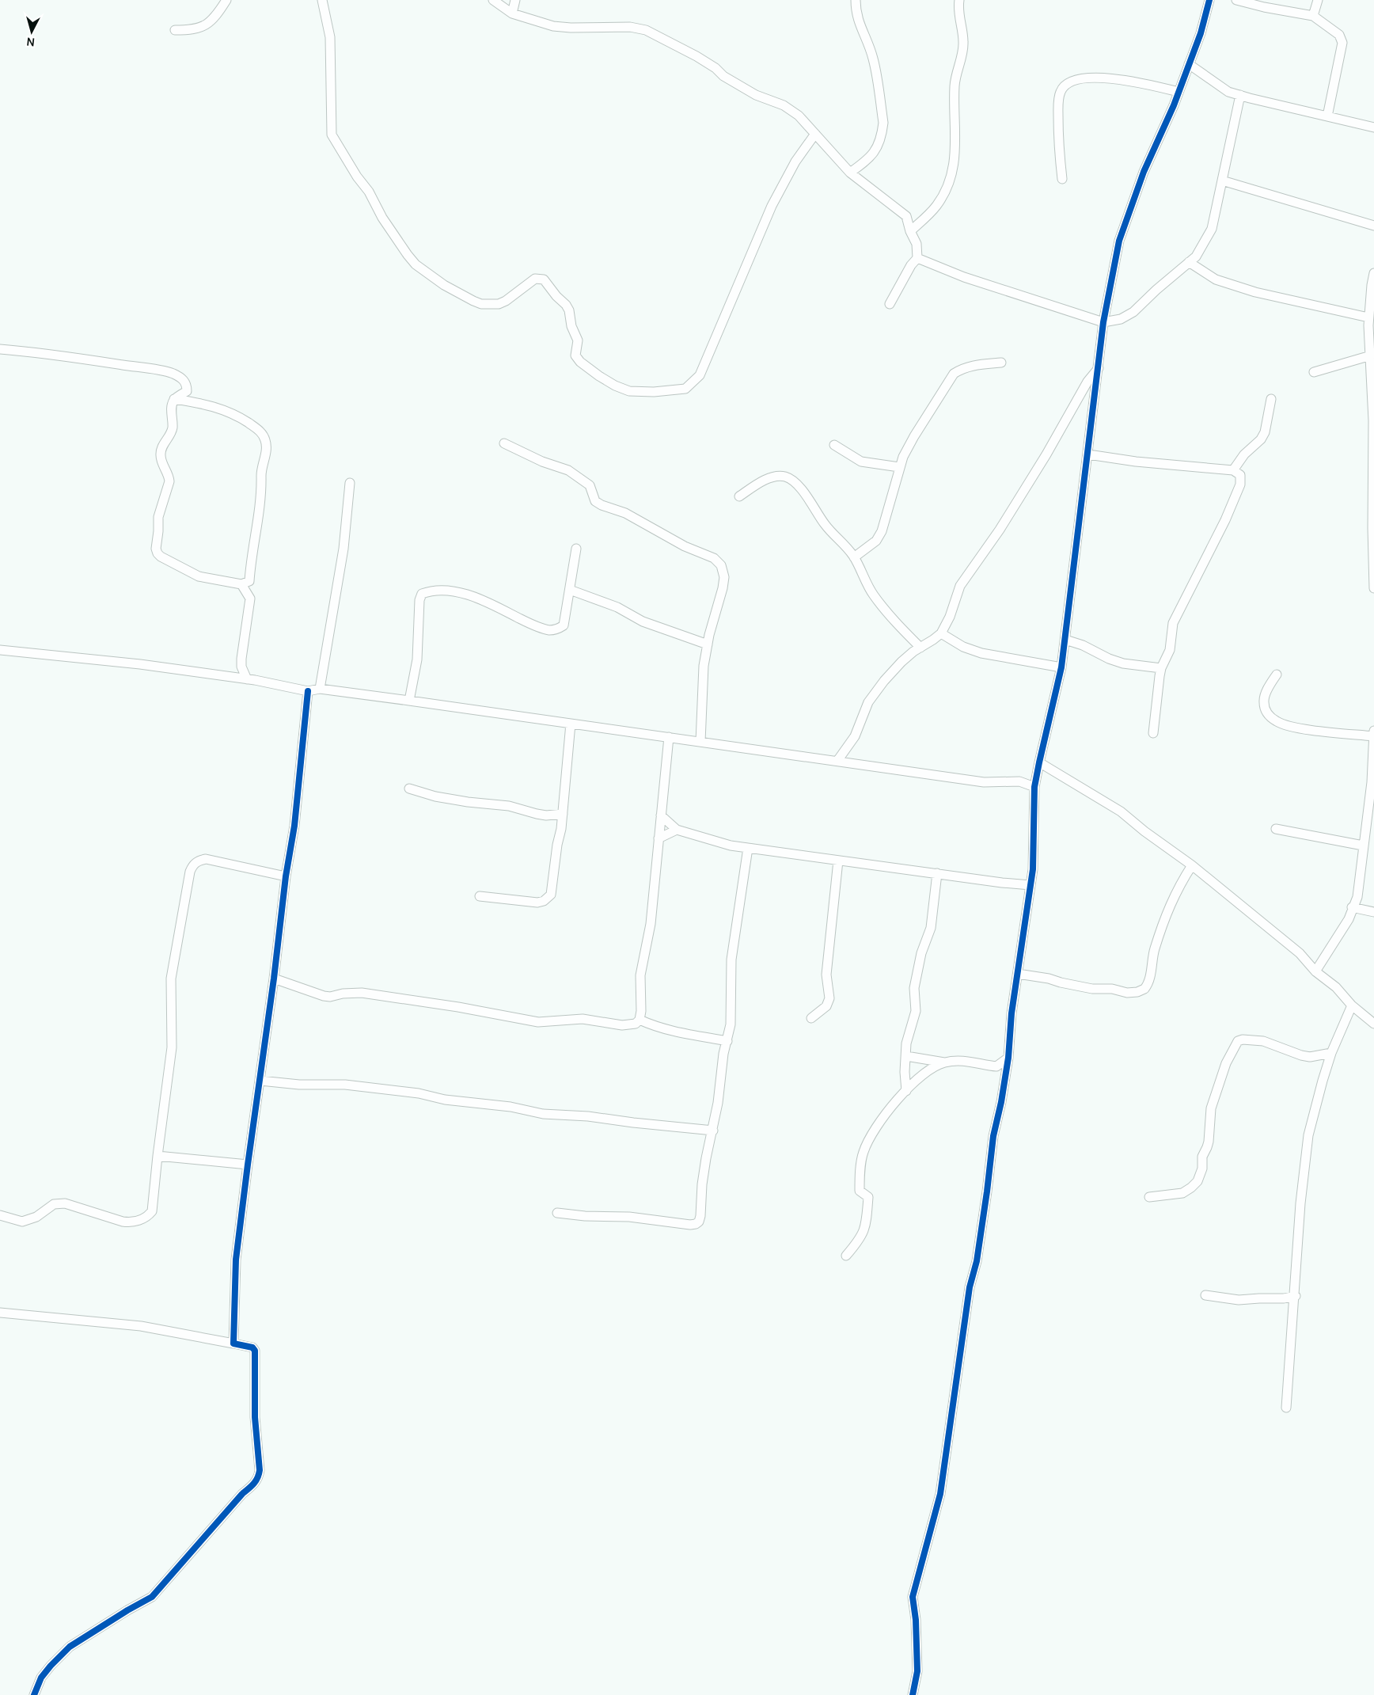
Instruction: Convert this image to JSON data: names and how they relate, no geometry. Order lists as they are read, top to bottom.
{
  "north": "bottom"
}
